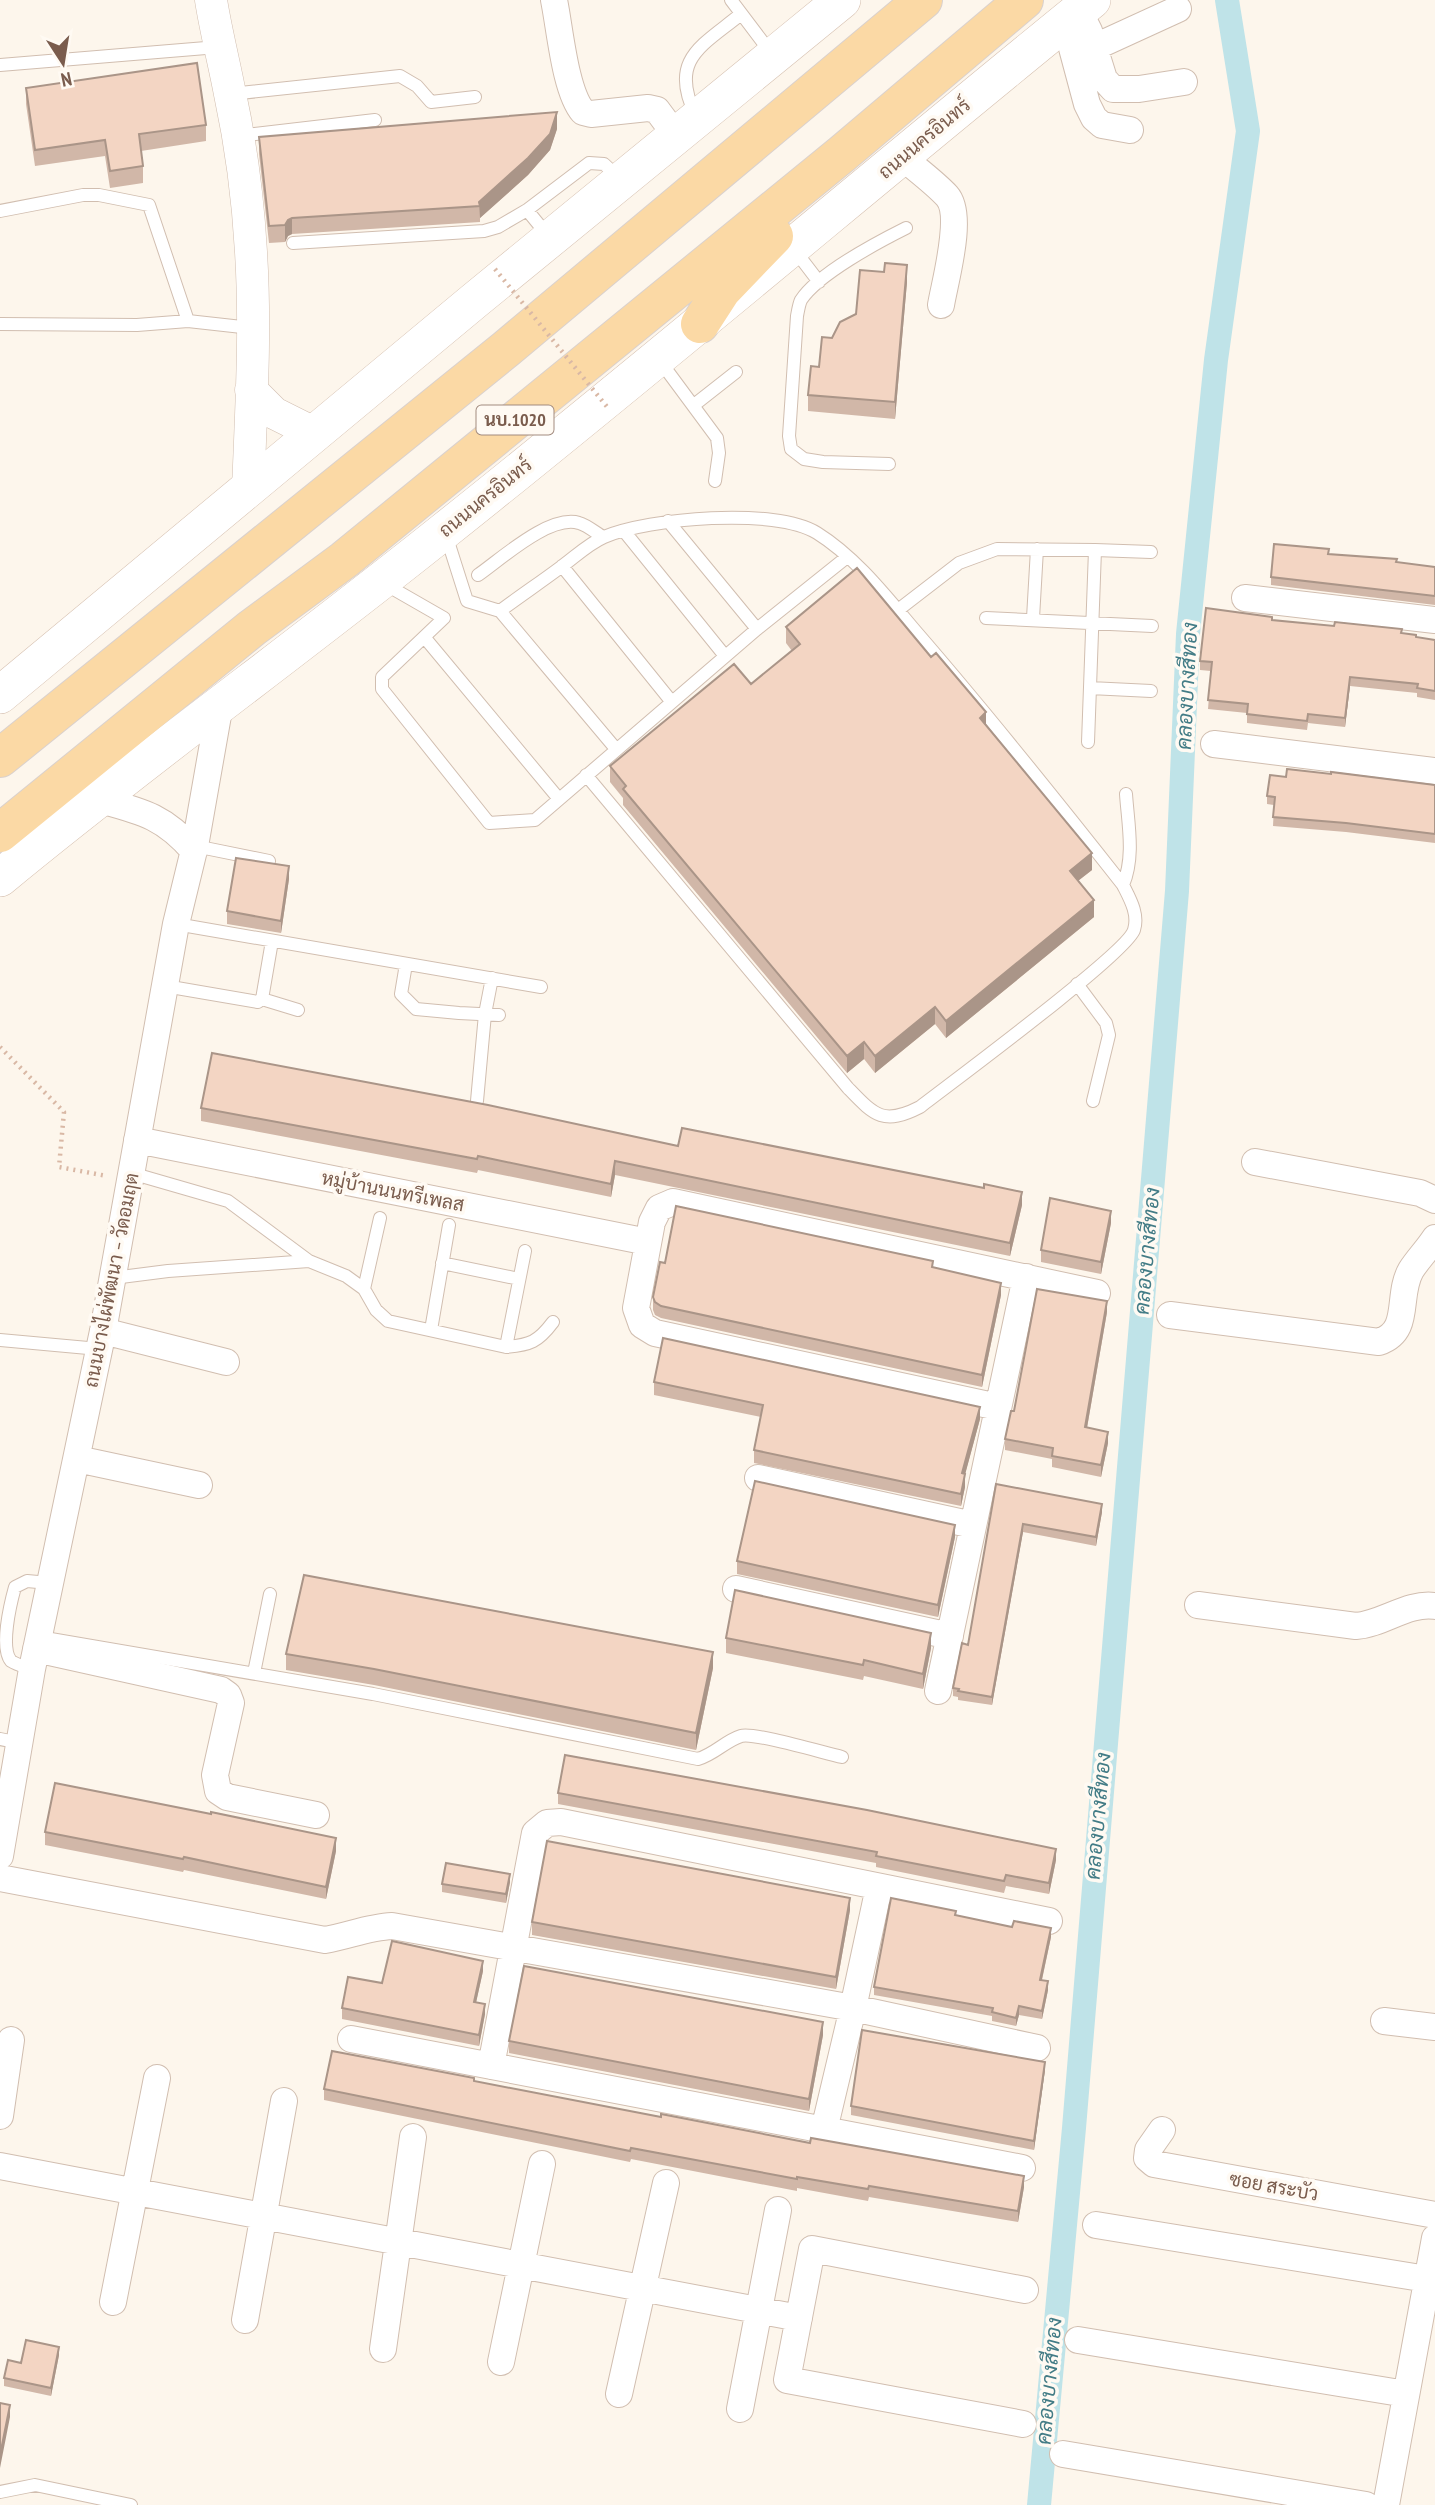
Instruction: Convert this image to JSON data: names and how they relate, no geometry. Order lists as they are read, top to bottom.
{
  "streets": {
    "main road": ["ถนนนครอินทร์", "นบ.1020"],
    "street": ["หมู่บ้านนนทรีเพลส", "ถนนบางไผ่พัฒนา – วัดอมฤต", "ซอย สระบัว"]
  },
  "crossings": [
    ["ถนนนครอินทร์", "ถนนบางไผ่พัฒนา – วัดอมฤต"],
    ["หมู่บ้านนนทรีเพลส", "ถนนบางไผ่พัฒนา – วัดอมฤต"]
  ],
  "water": ["คลองบางสีทอง"],
  "north": "bottom"
}
